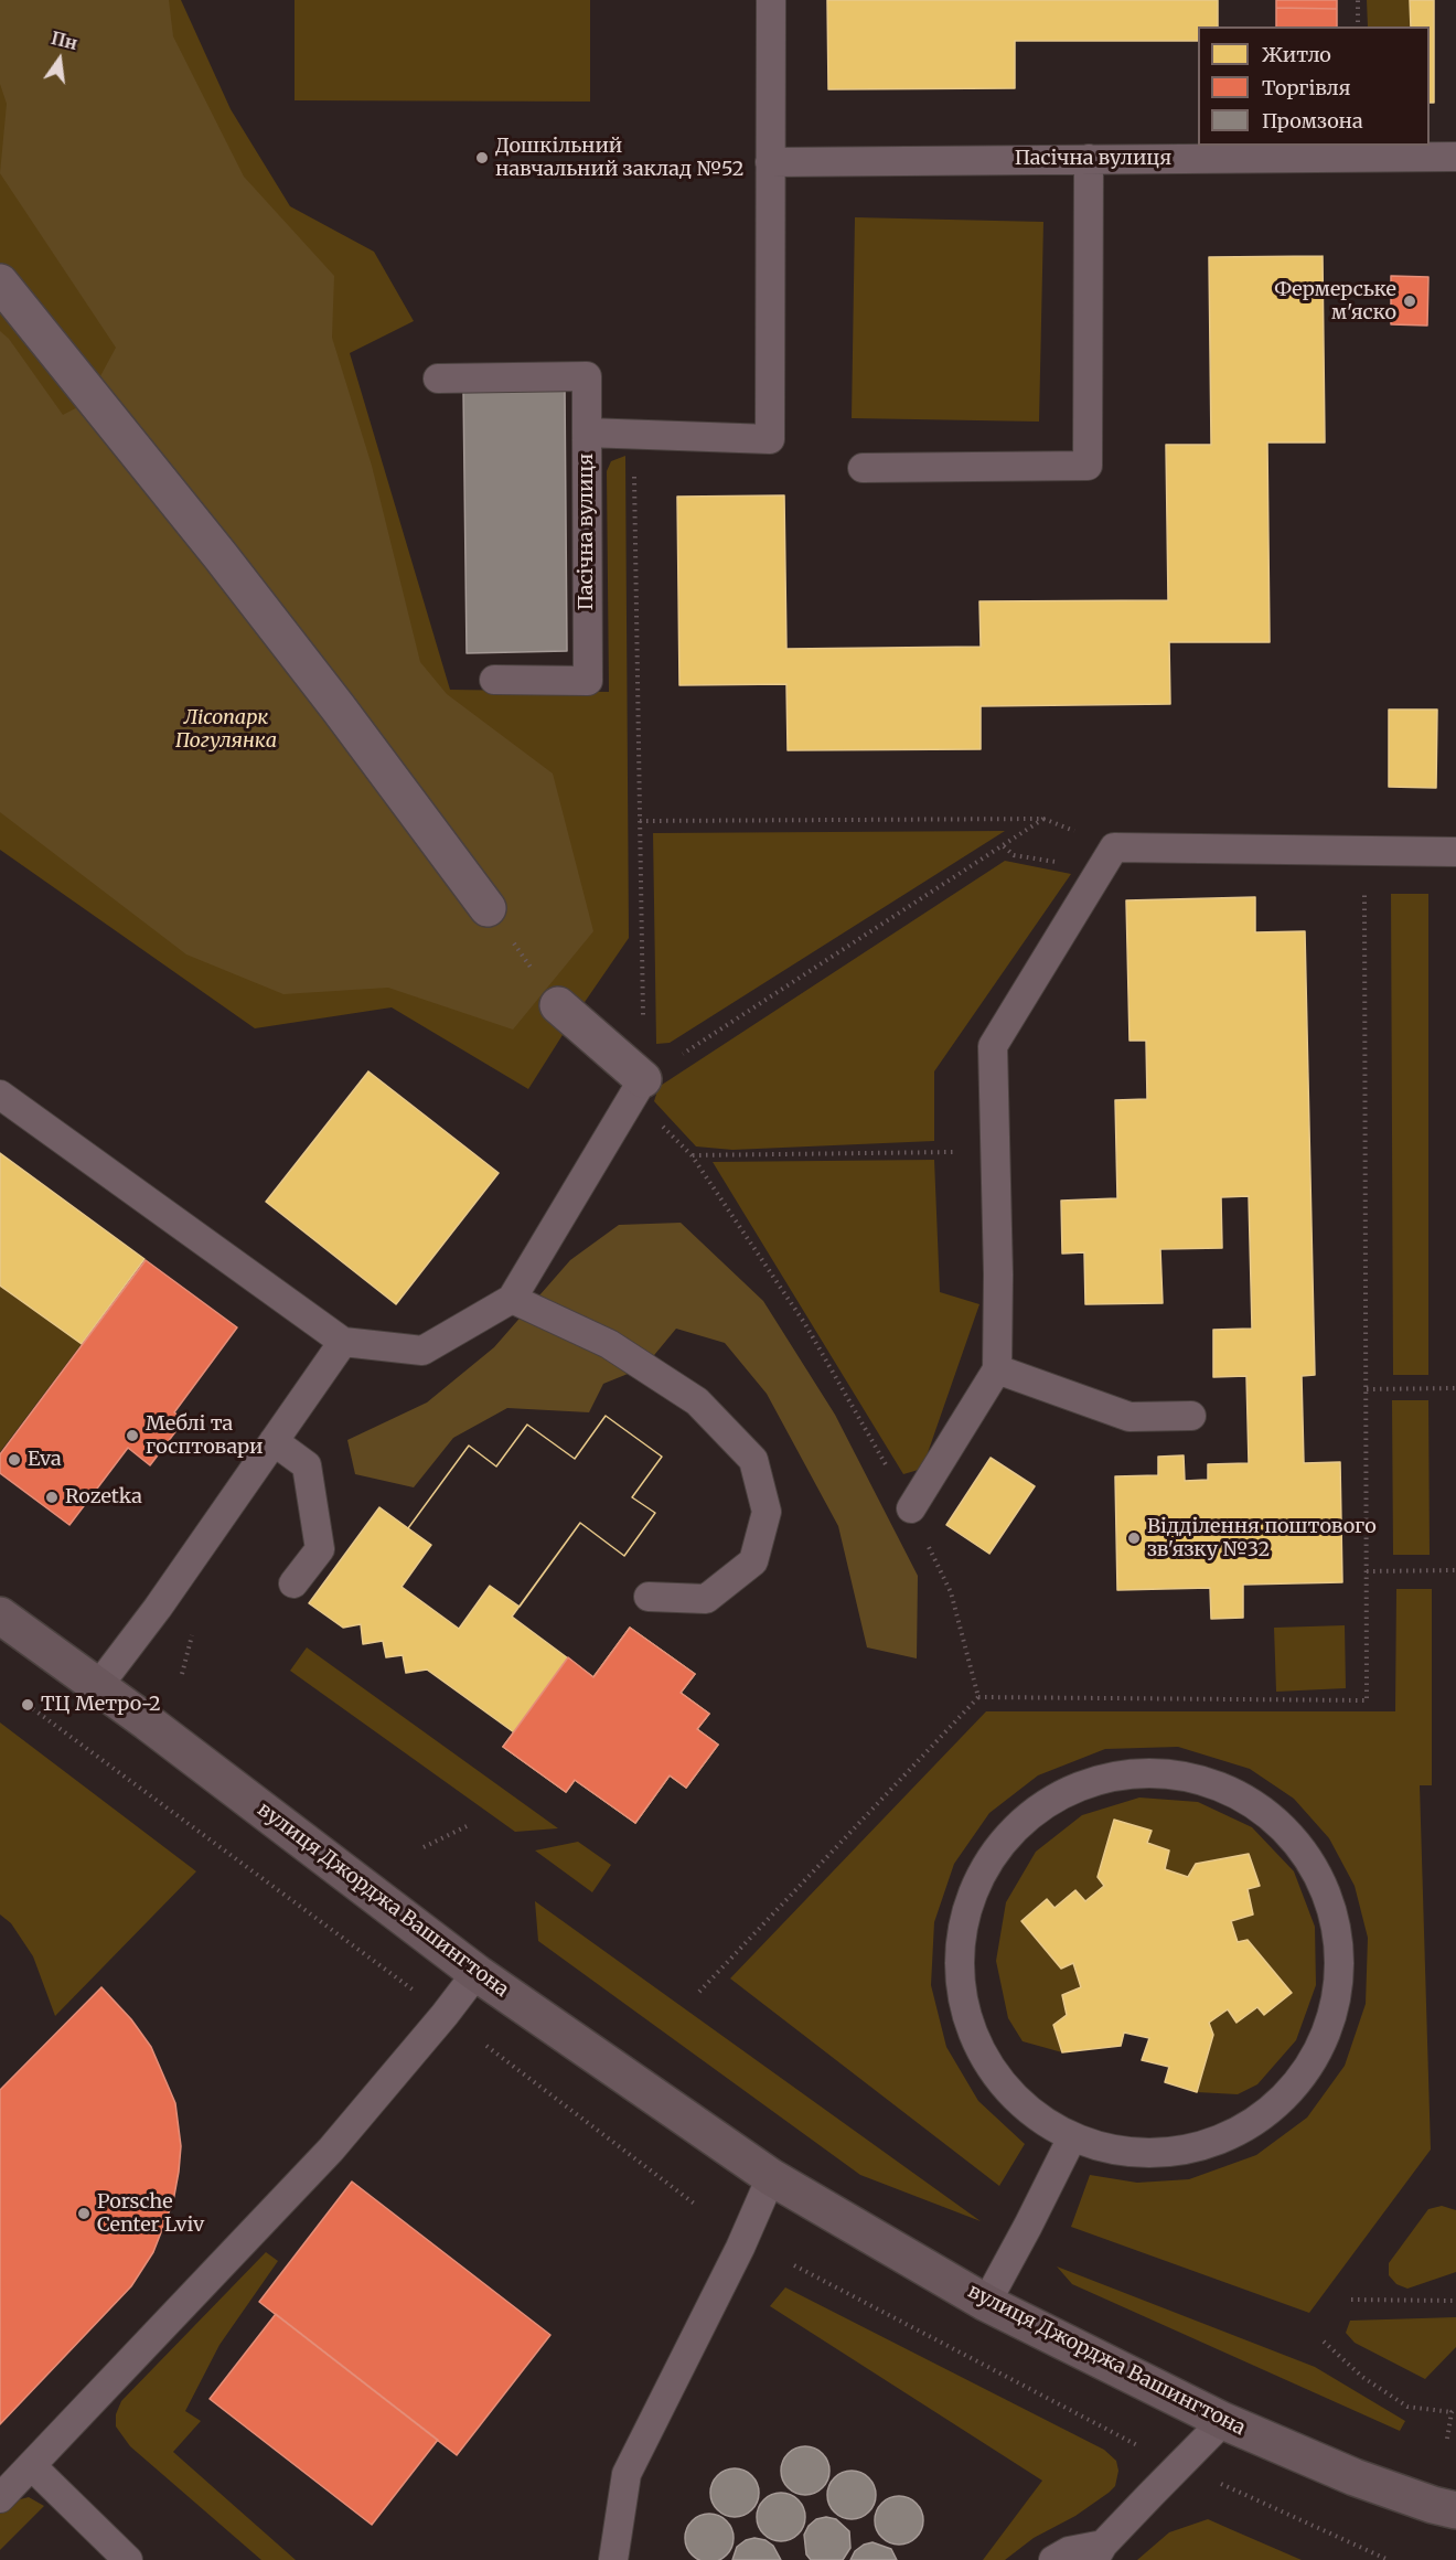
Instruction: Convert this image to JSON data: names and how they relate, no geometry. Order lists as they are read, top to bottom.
{
  "streets": {
    "main road": ["вулиця Джорджа Вашингтона"],
    "lane": ["Пасічна вулиця"]
  },
  "parks": ["Лісопарк Погулянка"],
  "places": [
    "Дошкільний навчальний заклад №52",
    "Фермерське м'яско",
    "Меблі та госптовари",
    "Eva",
    "Rozetka",
    "Відділення поштового зв'язку №32",
    "ТЦ Метро-2",
    "Porsche Center Lviv"
  ],
  "legend": ["Житло", "Торгівля", "Промзона"],
  "north": "top"
}
